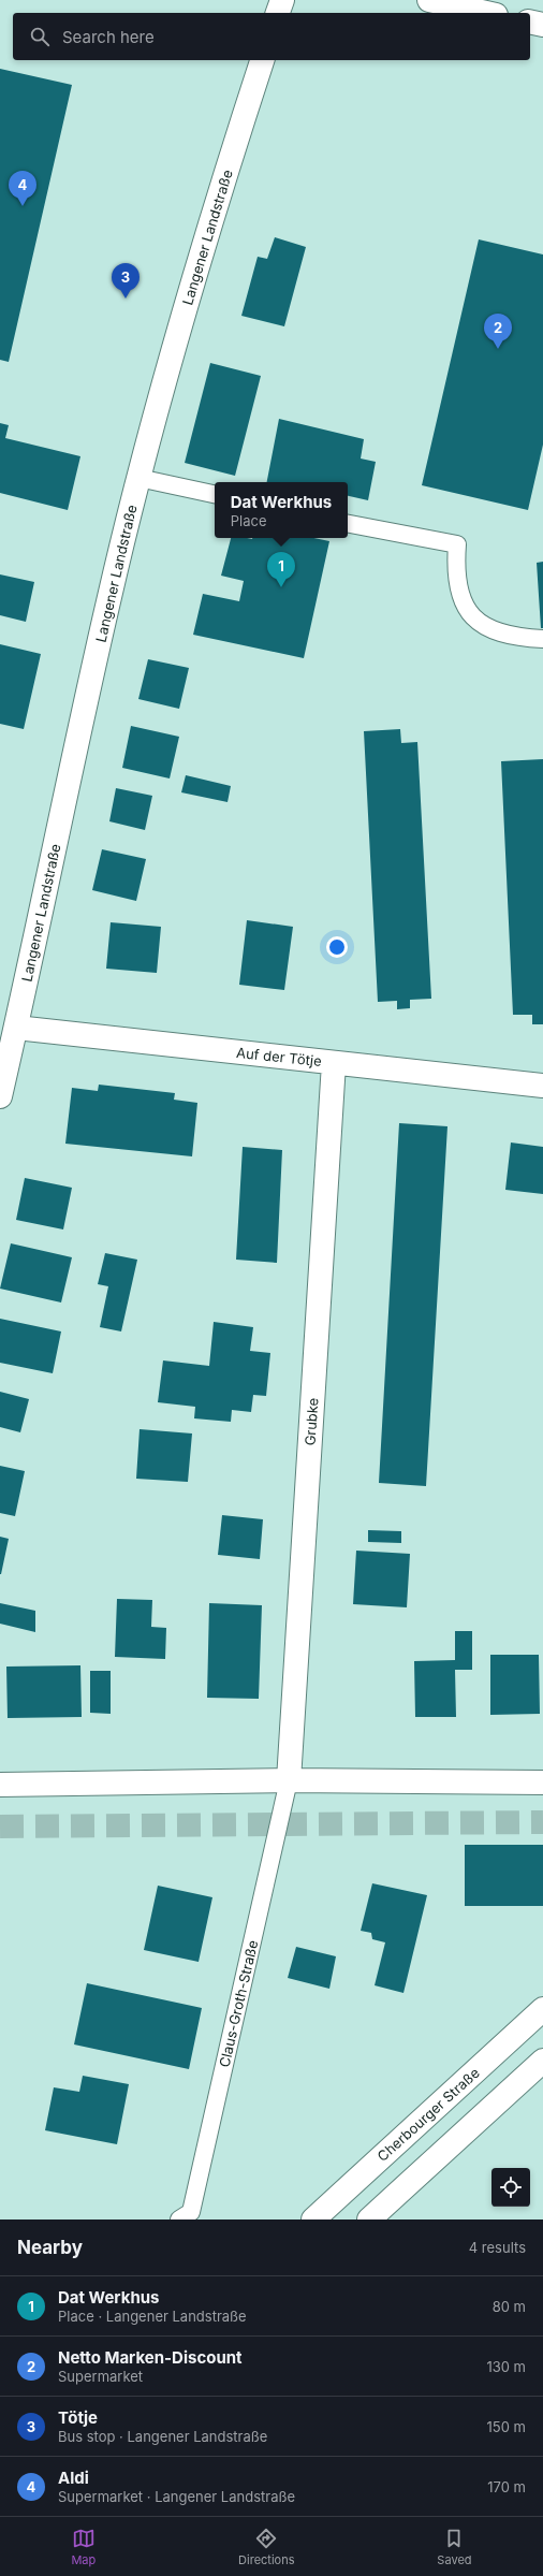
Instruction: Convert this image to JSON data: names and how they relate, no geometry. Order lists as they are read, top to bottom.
{
  "streets": {
    "street": [
      "Langener Landstraße",
      "Auf der Tötje",
      "Grubke",
      "Cherbourger Straße"
    ],
    "lane": ["Claus-Groth-Straße"]
  },
  "crossings": [
    ["Langener Landstraße", "Auf der Tötje"],
    ["Auf der Tötje", "Grubke"],
    ["Grubke", "Claus-Groth-Straße"]
  ],
  "page": {
    "search": "Search here",
    "pins": [
      "4",
      "3",
      "2",
      "1"
    ],
    "popup": ["Dat Werkhus", "Place"],
    "heading": ["Nearby", "4 results"],
    "list": [
      {
        "mark": "1",
        "name": "Dat Werkhus",
        "note": "Place · Langener Landstraße",
        "value": "80 m"
      },
      {
        "mark": "2",
        "name": "Netto Marken-Discount",
        "note": "Supermarket",
        "value": "130 m"
      },
      {
        "mark": "3",
        "name": "Tötje",
        "note": "Bus stop · Langener Landstraße",
        "value": "150 m"
      },
      {
        "mark": "4",
        "name": "Aldi",
        "note": "Supermarket · Langener Landstraße",
        "value": "170 m"
      }
    ],
    "nav": ["Map", "Directions", "Saved"]
  }
}
